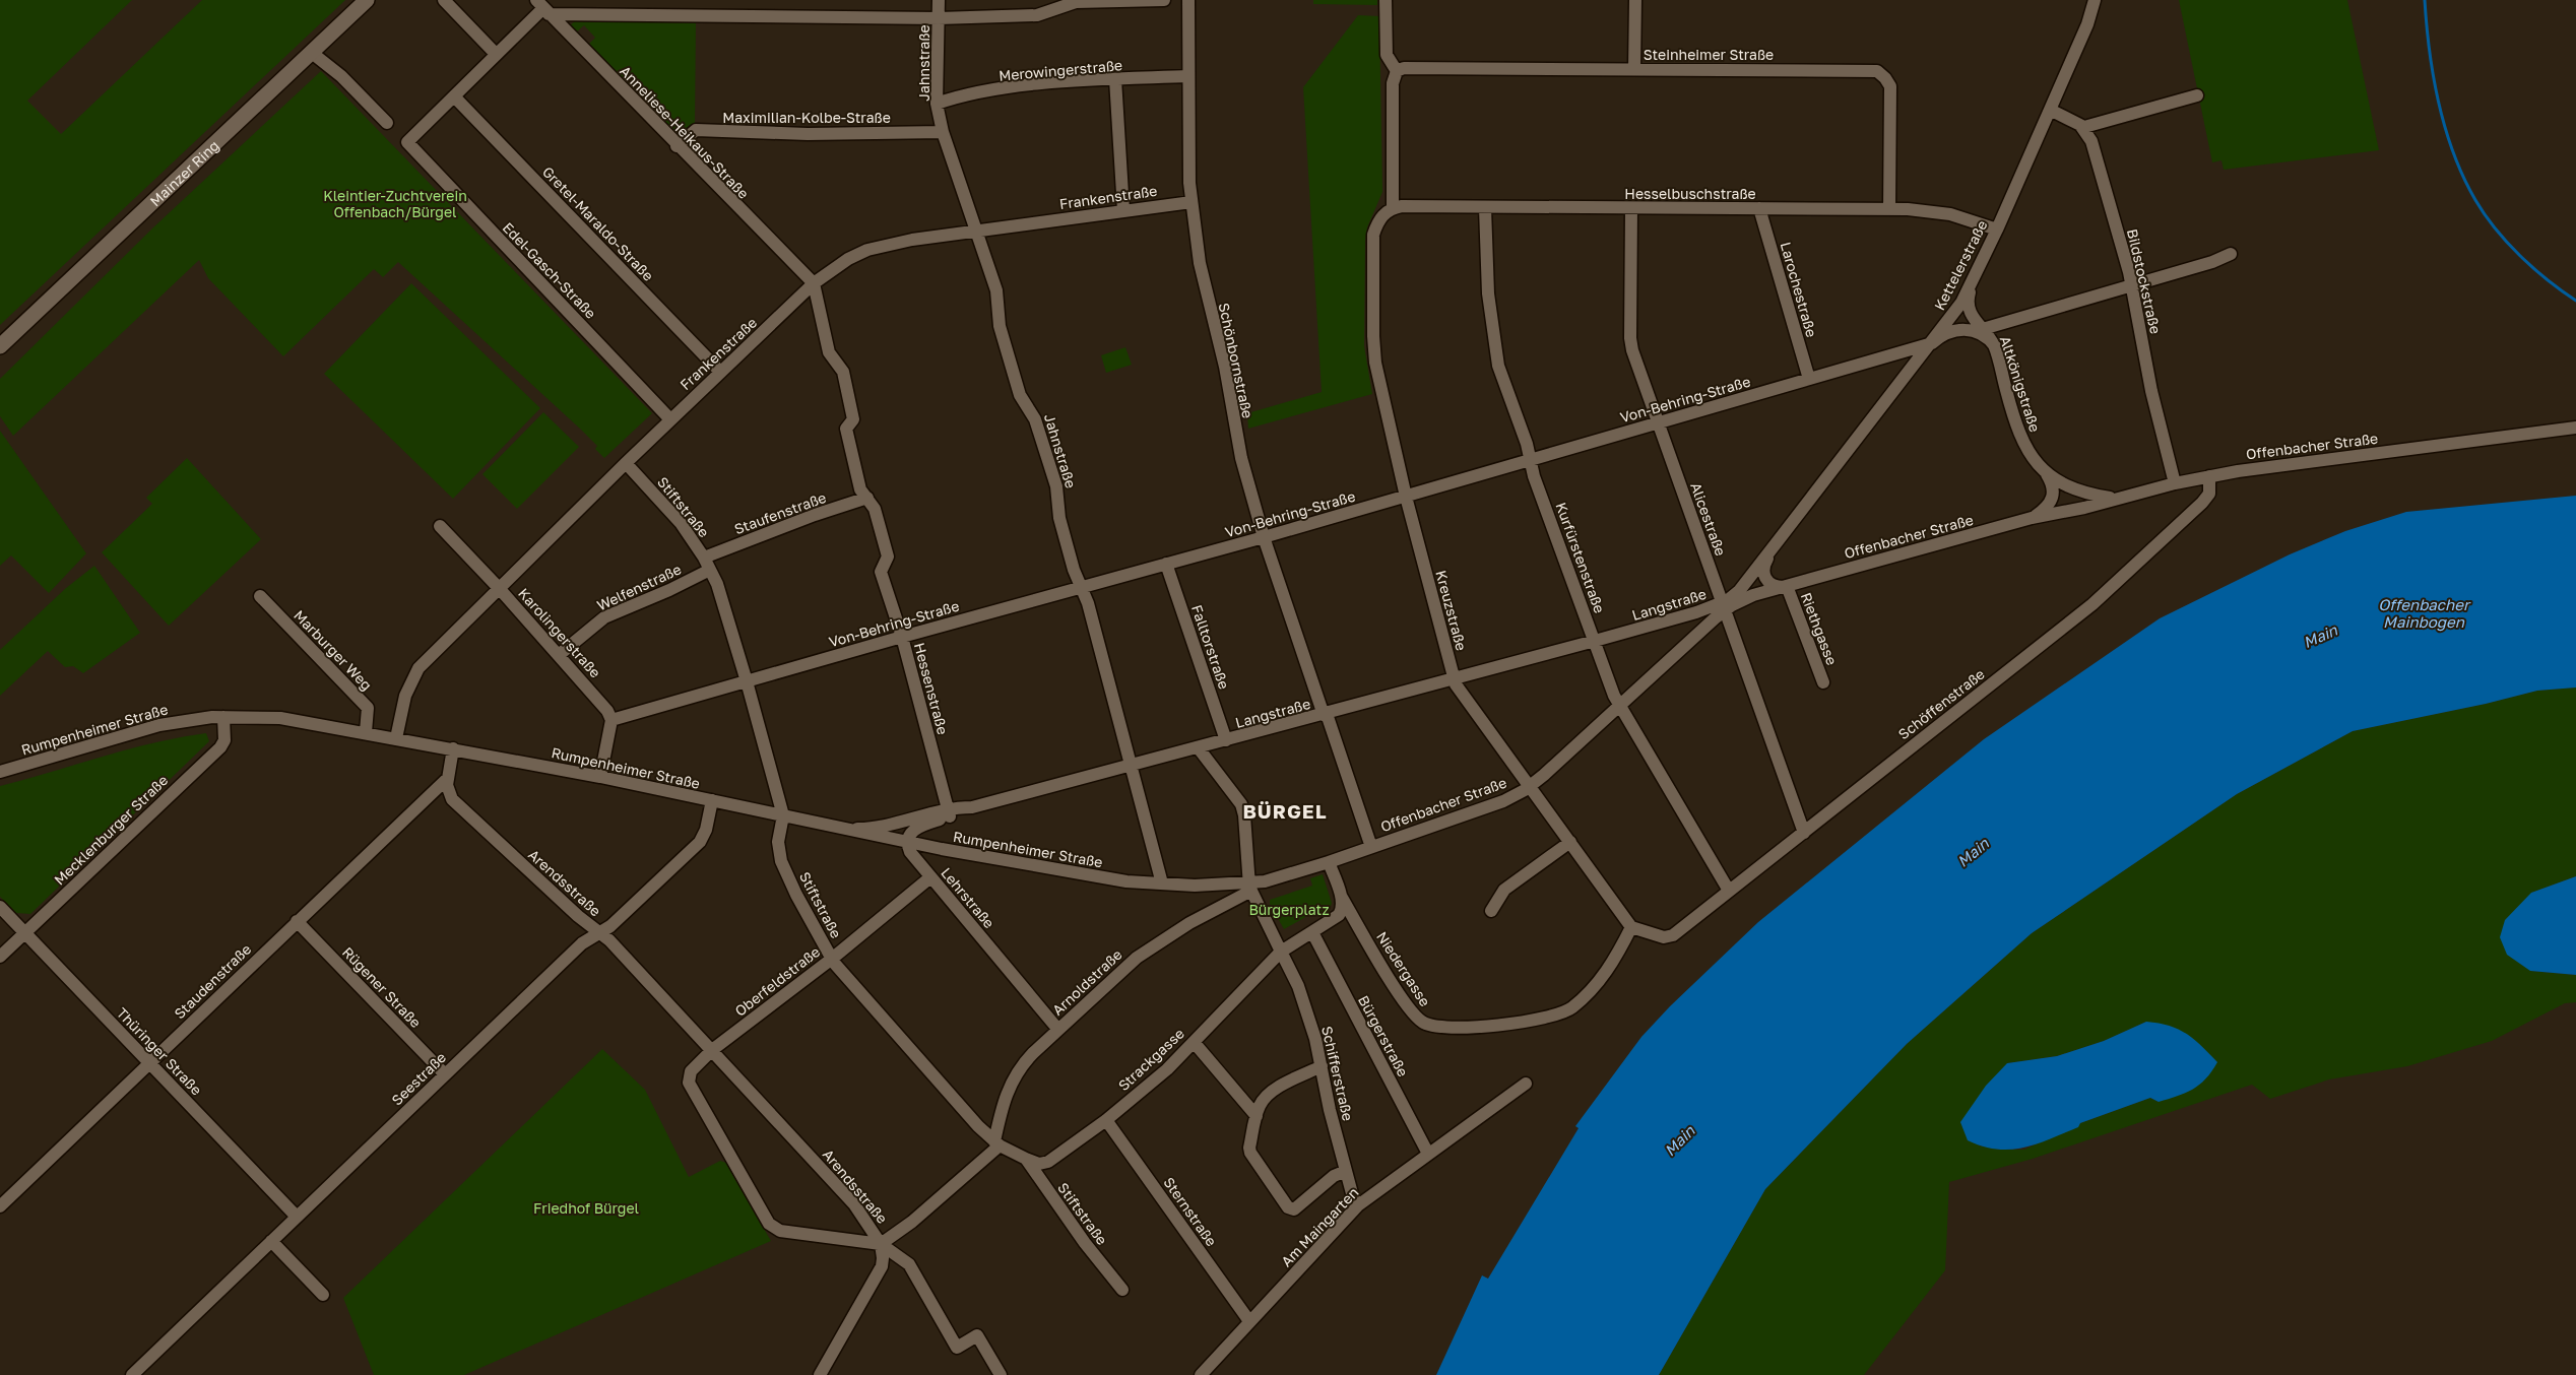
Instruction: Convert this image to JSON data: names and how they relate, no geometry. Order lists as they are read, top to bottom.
{
  "streets": {
    "street": [
      "Steinheimer Straße",
      "Jahnstraße",
      "Merowingerstraße",
      "Maximilian-Kolbe-Straße",
      "Anneliese-Heikaus-Straße",
      "Mainzer Ring",
      "Hesselbuschstraße",
      "Frankenstraße",
      "Gretel-Maraldo-Straße",
      "Kettelerstraße",
      "Edel-Gasch-Straße",
      "Bildstockstraße",
      "Larochestraße",
      "Schönbornstraße",
      "Altkönigstraße",
      "Von-Behring-Straße",
      "Offenbacher Straße",
      "Stiftstraße",
      "Staufenstraße",
      "Alicestraße",
      "Kurfürstenstraße",
      "Welfenstraße",
      "Langstraße",
      "Kreuzstraße",
      "Riethgasse",
      "Karolingerstraße",
      "Falltorstraße",
      "Marburger Weg",
      "Hessenstraße",
      "Schöffenstraße",
      "Rumpenheimer Straße",
      "Mecklenburger Straße",
      "Arendsstraße",
      "Lehrstraße",
      "Niedergasse",
      "Staudenstraße",
      "Oberfeldstraße",
      "Arnoldstraße",
      "Rügener Straße",
      "Bürgerstraße",
      "Thüringer Straße",
      "Strackgasse",
      "Schifferstraße",
      "Seestraße",
      "Sternstraße",
      "Am Maingarten"
    ]
  },
  "crossings": [
    ["Steinheimer Straße", "Hesselbuschstraße"],
    ["Jahnstraße", "Merowingerstraße"],
    ["Jahnstraße", "Maximilian-Kolbe-Straße"],
    ["Jahnstraße", "Frankenstraße"],
    ["Jahnstraße", "Von-Behring-Straße"],
    ["Jahnstraße", "Langstraße"],
    ["Jahnstraße", "Rumpenheimer Straße"],
    ["Merowingerstraße", "Schönbornstraße"],
    ["Maximilian-Kolbe-Straße", "Anneliese-Heikaus-Straße"],
    ["Anneliese-Heikaus-Straße", "Frankenstraße"],
    ["Anneliese-Heikaus-Straße", "Hessenstraße"],
    ["Hesselbuschstraße", "Kettelerstraße"],
    ["Hesselbuschstraße", "Larochestraße"],
    ["Hesselbuschstraße", "Alicestraße"],
    ["Hesselbuschstraße", "Kurfürstenstraße"],
    ["Hesselbuschstraße", "Kreuzstraße"],
    ["Frankenstraße", "Gretel-Maraldo-Straße"],
    ["Frankenstraße", "Edel-Gasch-Straße"],
    ["Frankenstraße", "Schönbornstraße"],
    ["Frankenstraße", "Stiftstraße"],
    ["Frankenstraße", "Karolingerstraße"],
    ["Frankenstraße", "Hessenstraße"],
    ["Frankenstraße", "Rumpenheimer Straße"],
    ["Gretel-Maraldo-Straße", "Edel-Gasch-Straße"],
    ["Kettelerstraße", "Altkönigstraße"],
    ["Kettelerstraße", "Von-Behring-Straße"],
    ["Kettelerstraße", "Offenbacher Straße"],
    ["Kettelerstraße", "Alicestraße"],
    ["Kettelerstraße", "Langstraße"],
    ["Kettelerstraße", "Riethgasse"],
    ["Bildstockstraße", "Von-Behring-Straße"],
    ["Bildstockstraße", "Offenbacher Straße"],
    ["Larochestraße", "Von-Behring-Straße"],
    ["Schönbornstraße", "Von-Behring-Straße"],
    ["Schönbornstraße", "Offenbacher Straße"],
    ["Schönbornstraße", "Langstraße"],
    ["Altkönigstraße", "Von-Behring-Straße"],
    ["Altkönigstraße", "Offenbacher Straße"],
    ["Von-Behring-Straße", "Stiftstraße"],
    ["Von-Behring-Straße", "Alicestraße"],
    ["Von-Behring-Straße", "Kurfürstenstraße"],
    ["Von-Behring-Straße", "Kreuzstraße"],
    ["Von-Behring-Straße", "Karolingerstraße"],
    ["Von-Behring-Straße", "Falltorstraße"],
    ["Von-Behring-Straße", "Hessenstraße"],
    ["Offenbacher Straße", "Alicestraße"],
    ["Offenbacher Straße", "Kurfürstenstraße"],
    ["Offenbacher Straße", "Langstraße"],
    ["Offenbacher Straße", "Kreuzstraße"],
    ["Offenbacher Straße", "Riethgasse"],
    ["Offenbacher Straße", "Schöffenstraße"],
    ["Stiftstraße", "Staufenstraße"],
    ["Stiftstraße", "Welfenstraße"],
    ["Stiftstraße", "Rumpenheimer Straße"],
    ["Stiftstraße", "Oberfeldstraße"],
    ["Stiftstraße", "Arnoldstraße"],
    ["Stiftstraße", "Strackgasse"],
    ["Staufenstraße", "Welfenstraße"],
    ["Staufenstraße", "Hessenstraße"],
    ["Alicestraße", "Langstraße"],
    ["Alicestraße", "Schöffenstraße"],
    ["Kurfürstenstraße", "Langstraße"],
    ["Kurfürstenstraße", "Schöffenstraße"],
    ["Welfenstraße", "Karolingerstraße"],
    ["Langstraße", "Kreuzstraße"],
    ["Langstraße", "Falltorstraße"],
    ["Langstraße", "Hessenstraße"],
    ["Langstraße", "Rumpenheimer Straße"],
    ["Kreuzstraße", "Schöffenstraße"],
    ["Kreuzstraße", "Niedergasse"],
    ["Marburger Weg", "Rumpenheimer Straße"],
    ["Schöffenstraße", "Niedergasse"],
    ["Rumpenheimer Straße", "Mecklenburger Straße"],
    ["Rumpenheimer Straße", "Lehrstraße"],
    ["Rumpenheimer Straße", "Arnoldstraße"],
    ["Rumpenheimer Straße", "Seestraße"],
    ["Mecklenburger Straße", "Thüringer Straße"],
    ["Arendsstraße", "Staudenstraße"],
    ["Arendsstraße", "Oberfeldstraße"],
    ["Arendsstraße", "Seestraße"],
    ["Lehrstraße", "Oberfeldstraße"],
    ["Lehrstraße", "Arnoldstraße"],
    ["Staudenstraße", "Rügener Straße"],
    ["Staudenstraße", "Thüringer Straße"],
    ["Rügener Straße", "Seestraße"],
    ["Bürgerstraße", "Am Maingarten"],
    ["Thüringer Straße", "Seestraße"],
    ["Strackgasse", "Schifferstraße"],
    ["Strackgasse", "Sternstraße"],
    ["Schifferstraße", "Am Maingarten"],
    ["Sternstraße", "Am Maingarten"]
  ],
  "districts": ["BÜRGEL"],
  "water": ["Offenbacher Mainbogen", "Main"],
  "parks": ["Kleintier-Zuchtverein Offenbach/Bürgel", "Bürgerplatz", "Friedhof Bürgel"]
}
